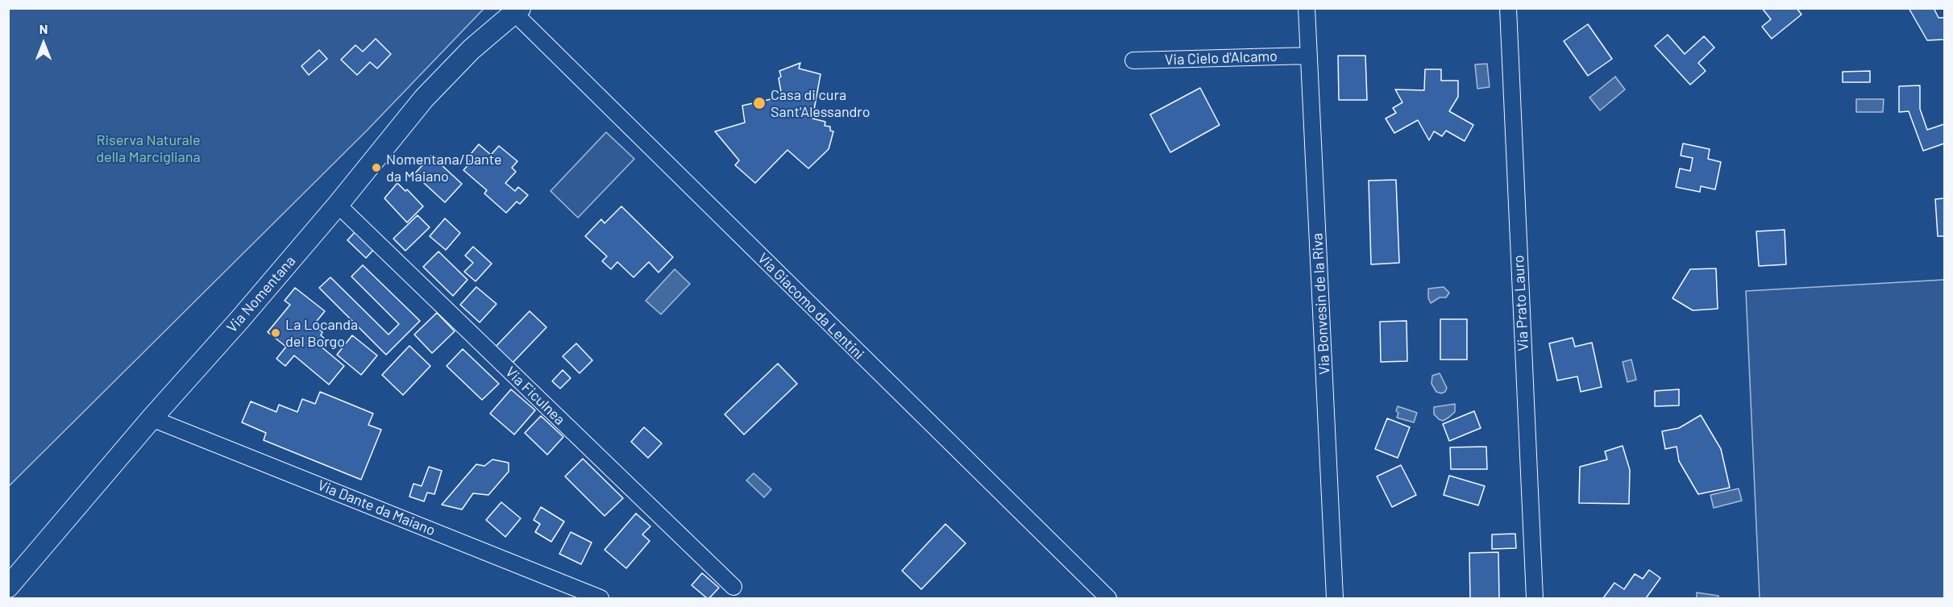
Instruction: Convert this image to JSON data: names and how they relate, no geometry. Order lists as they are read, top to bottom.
{
  "streets": {
    "main road": ["Via Nomentana"],
    "street": [
      "Via Cielo d'Alcamo",
      "Via Prato Lauro",
      "Via Bonvesin de la Riva",
      "Via Giacomo da Lentini",
      "Via Ficulnea",
      "Via Dante da Maiano"
    ]
  },
  "crossings": [
    ["Via Cielo d'Alcamo", "Via Bonvesin de la Riva"],
    ["Via Nomentana", "Via Giacomo da Lentini"],
    ["Via Nomentana", "Via Ficulnea"],
    ["Via Nomentana", "Via Dante da Maiano"]
  ],
  "parks": ["Riserva Naturale della Marcigliana"],
  "places": ["Casa di cura Sant'Alessandro", "Nomentana/Dante da Maiano", "La Locanda del Borgo"],
  "north": "top"
}
